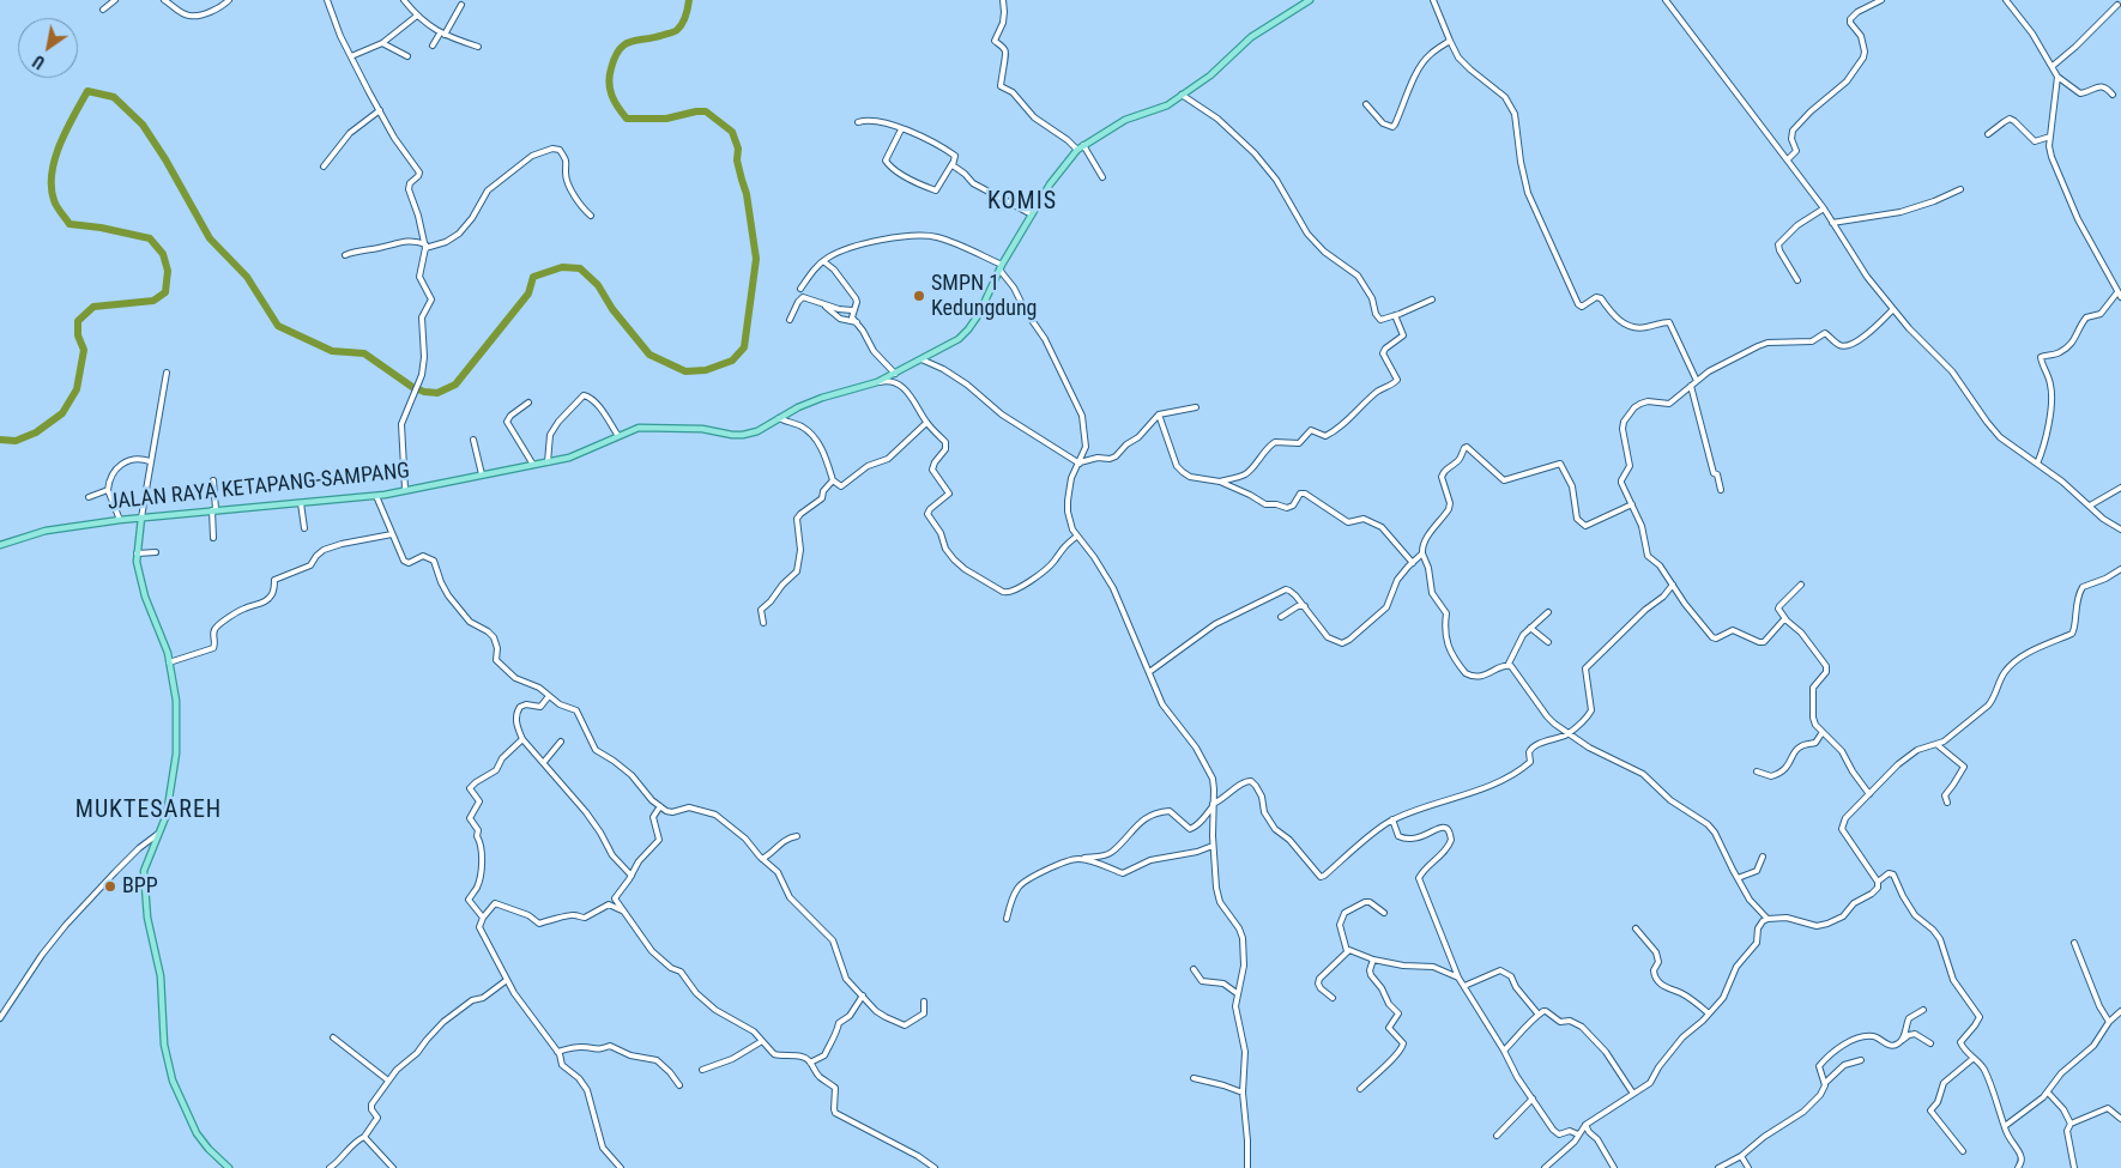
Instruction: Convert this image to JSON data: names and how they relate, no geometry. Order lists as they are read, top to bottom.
{
  "streets": {
    "main road": ["JALAN RAYA KETAPANG-SAMPANG"]
  },
  "districts": ["KOMIS", "MUKTESAREH"],
  "places": ["SMPN 1 Kedungdung", "BPP"],
  "north": "bottom left"
}
